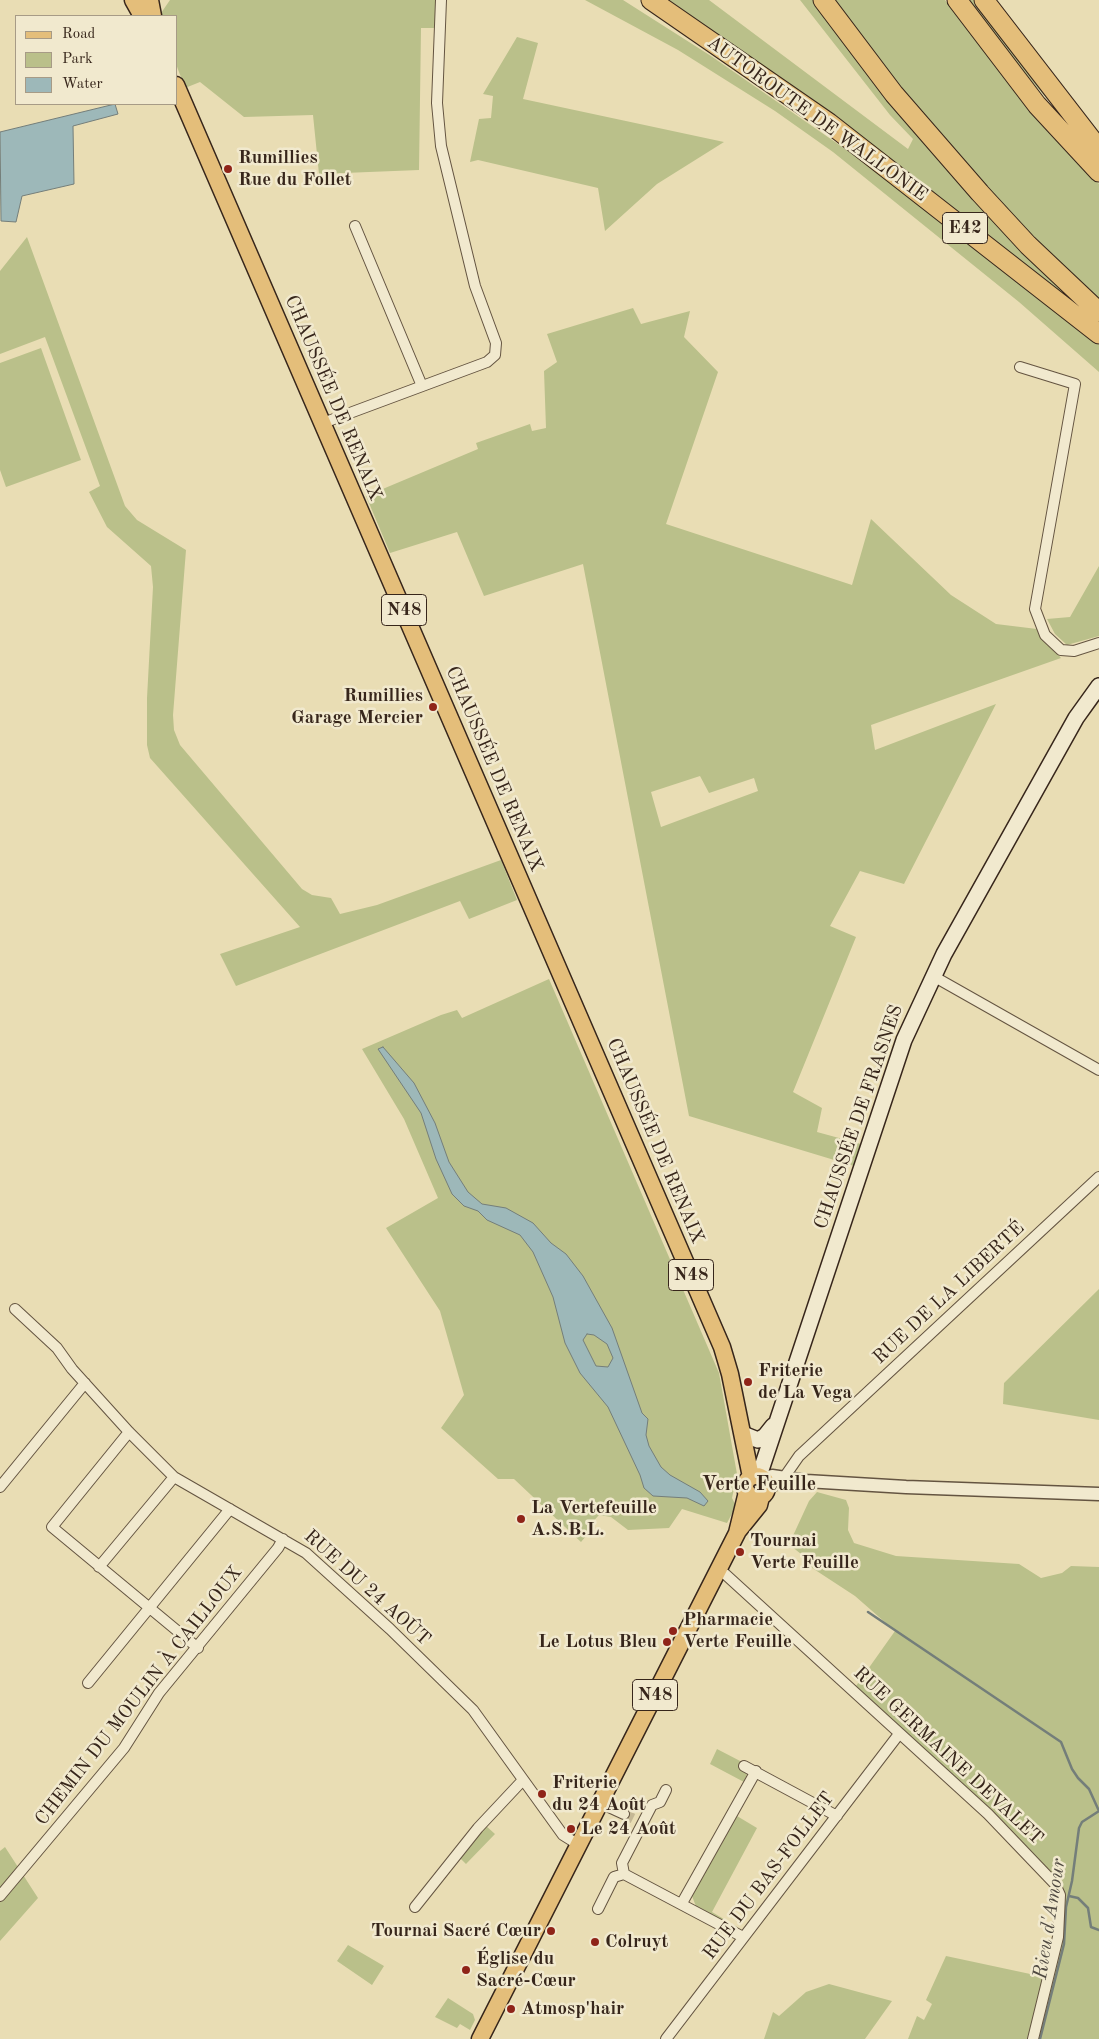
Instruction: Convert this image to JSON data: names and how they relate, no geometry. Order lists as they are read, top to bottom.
{
  "streets": {
    "highway": ["AUTOROUTE DE WALLONIE", "E42"],
    "main road": ["CHAUSSÉE DE RENAIX", "N48", "CHAUSSÉE DE FRASNES"],
    "street": [
      "RUE DE LA LIBERTÉ",
      "RUE DU 24 AOÛT",
      "CHEMIN DU MOULIN À CAILLOUX",
      "RUE GERMAINE DEVALET",
      "RUE DU BAS-FOLLET"
    ]
  },
  "crossings": [
    ["CHAUSSÉE DE RENAIX", "CHAUSSÉE DE FRASNES"],
    ["CHAUSSÉE DE RENAIX", "RUE DU 24 AOÛT"],
    ["CHAUSSÉE DE RENAIX", "RUE GERMAINE DEVALET"],
    ["RUE DU 24 AOÛT", "CHEMIN DU MOULIN À CAILLOUX"],
    ["RUE GERMAINE DEVALET", "RUE DU BAS-FOLLET"]
  ],
  "districts": ["Verte Feuille"],
  "water": ["Rieu d'Amour"],
  "places": [
    "Rumillies Rue du Follet",
    "Rumillies Garage Mercier",
    "Friterie de La Vega",
    "La Vertefeuille A.S.B.L.",
    "Tournai Verte Feuille",
    "Pharmacie Verte Feuille",
    "Le Lotus Bleu",
    "Friterie du 24 Août",
    "Le 24 Août",
    "Tournai Sacré Cœur",
    "Colruyt",
    "Église du Sacré-Cœur",
    "Atmosp'hair"
  ],
  "legend": ["Road", "Park", "Water"]
}
